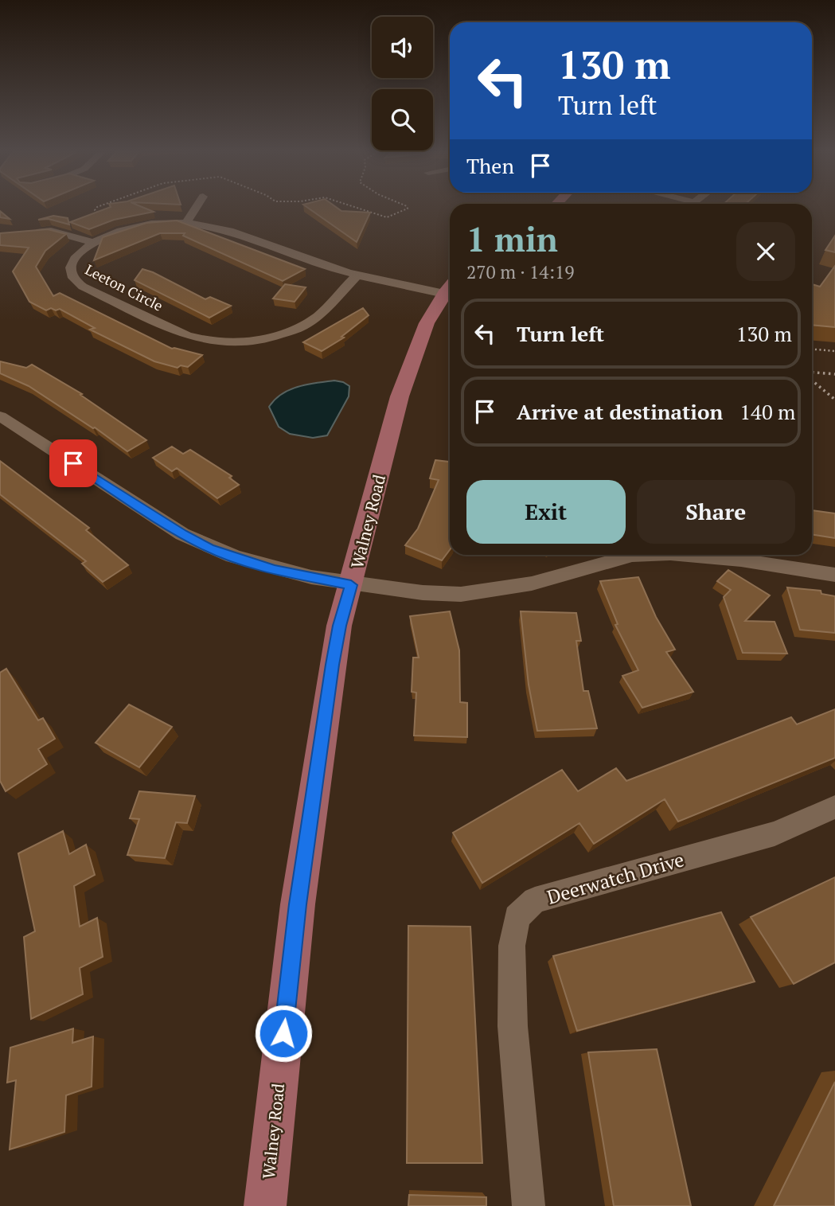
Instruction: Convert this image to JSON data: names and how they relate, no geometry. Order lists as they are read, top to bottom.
{
  "streets": {
    "main road": ["Walney Road"],
    "street": ["Leeton Circle", "Deerwatch Drive"]
  },
  "crossings": [
    ["Leeton Circle", "Walney Road"]
  ],
  "page": {
    "turn": ["130 m", "Turn left"],
    "then": "Then",
    "heading": ["1 min", "270 m · 14:19"],
    "list": [
      {
        "name": "Turn left",
        "value": "130 m"
      },
      {
        "name": "Arrive at destination",
        "value": "140 m"
      }
    ],
    "buttons": ["Exit", "Share"]
  }
}
